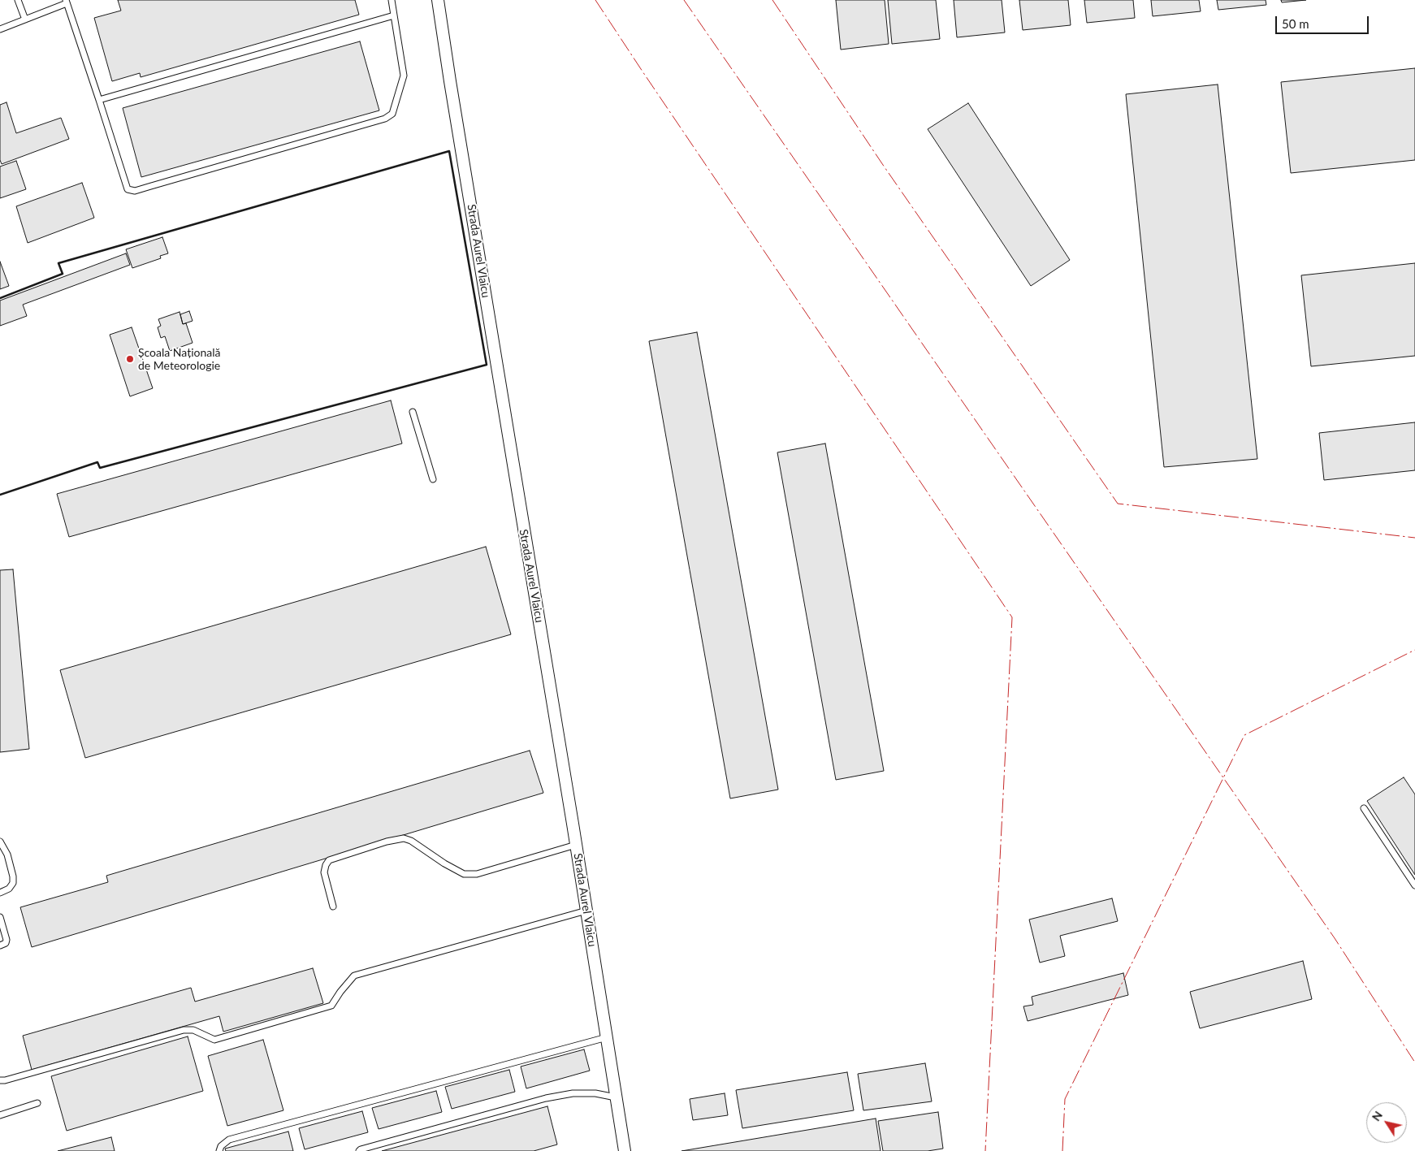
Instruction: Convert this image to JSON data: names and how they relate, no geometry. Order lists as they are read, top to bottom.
{
  "streets": {
    "street": ["Strada Aurel Vlaicu"]
  },
  "places": ["Școala Națională de Meteorologie"],
  "scale_bar": "50 m",
  "north": "top left"
}
